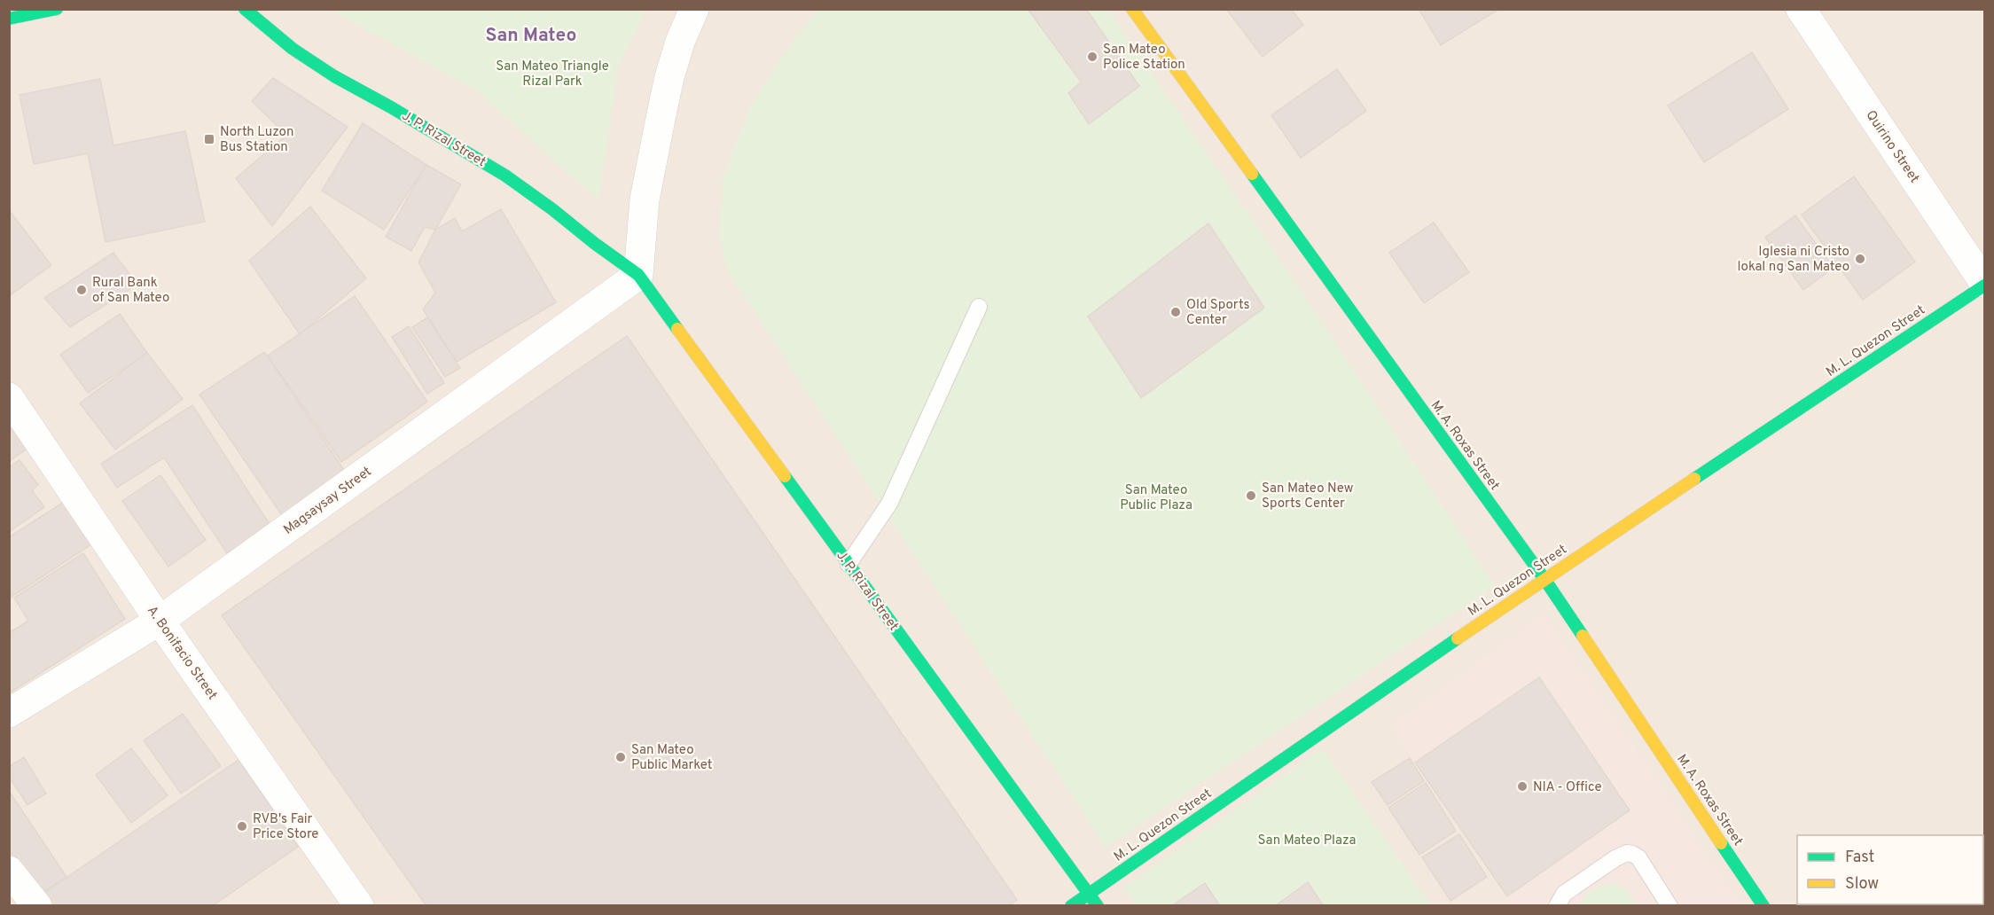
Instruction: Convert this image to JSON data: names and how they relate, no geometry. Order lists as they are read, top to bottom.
{
  "streets": {
    "main road": ["J. P. Rizal Street", "M. L. Quezon Street", "M. A. Roxas Street"],
    "street": ["Quirino Street", "Magsaysay Street", "A. Bonifacio Street"]
  },
  "crossings": [
    ["J. P. Rizal Street", "M. L. Quezon Street"],
    ["J. P. Rizal Street", "Magsaysay Street"],
    ["Quirino Street", "M. L. Quezon Street"],
    ["M. L. Quezon Street", "M. A. Roxas Street"],
    ["Magsaysay Street", "A. Bonifacio Street"]
  ],
  "districts": ["San Mateo"],
  "parks": ["San Mateo Triangle Rizal Park", "San Mateo Public Plaza", "San Mateo Plaza"],
  "places": {
    "other": [
      "San Mateo Police Station",
      "Iglesia ni Cristo lokal ng San Mateo",
      "Rural Bank of San Mateo",
      "Old Sports Center",
      "San Mateo New Sports Center",
      "San Mateo Public Market",
      "NIA - Office",
      "RVB's Fair Price Store"
    ],
    "transit": ["North Luzon Bus Station"]
  },
  "legend": ["Fast", "Slow"]
}
